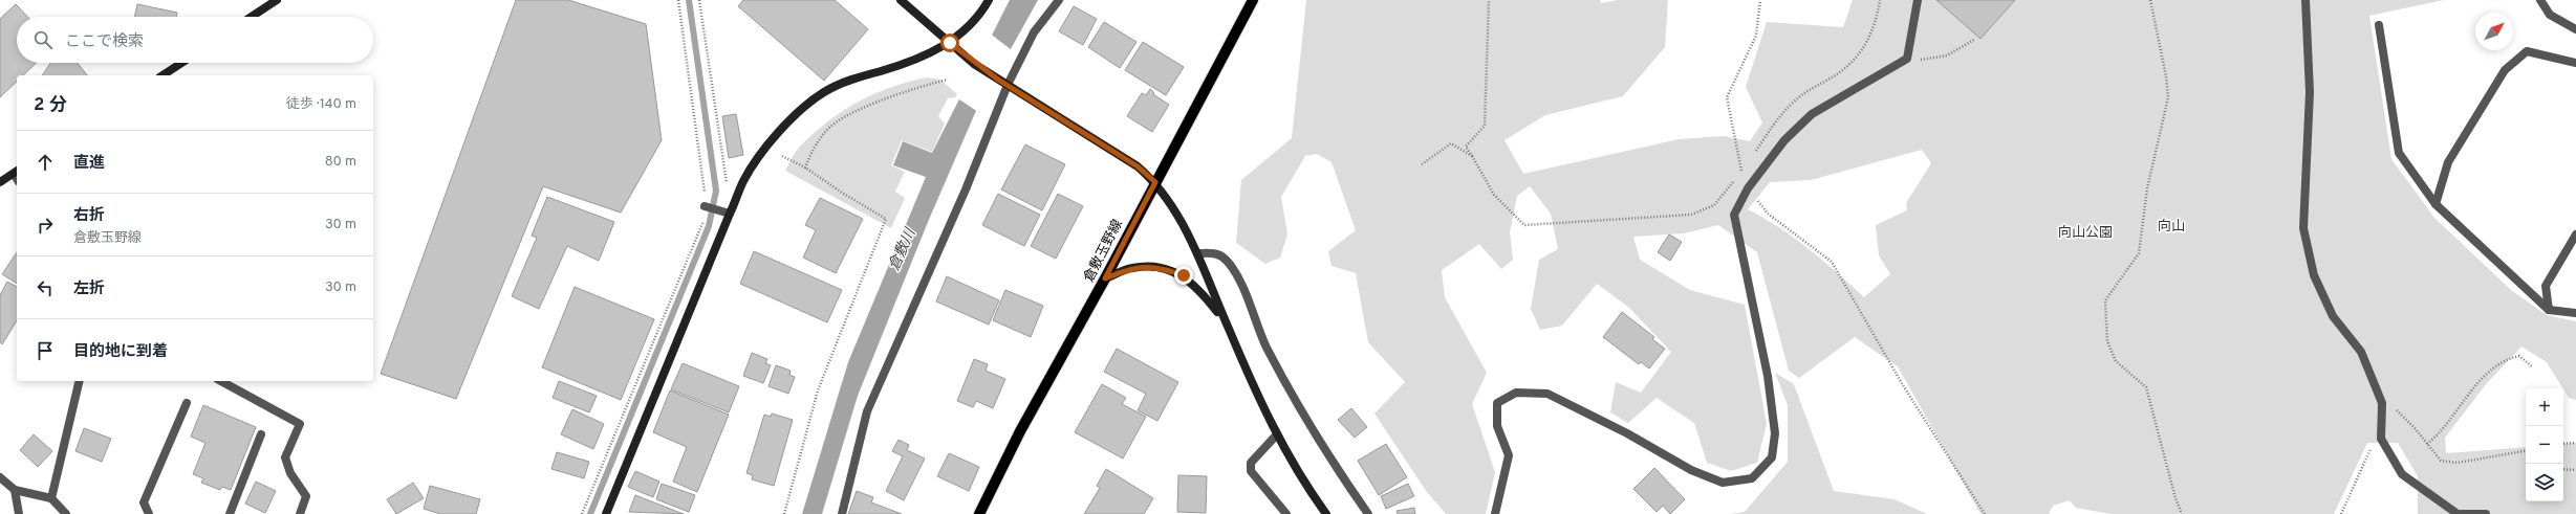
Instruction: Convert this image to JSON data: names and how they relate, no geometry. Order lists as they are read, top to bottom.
{
  "streets": {
    "main road": ["倉敷玉野線"]
  },
  "water": ["倉敷川"],
  "parks": ["向山", "向山公園"],
  "north": "top right",
  "page": {
    "search": "ここで検索",
    "heading": ["2 分", "徒歩 · 140 m"],
    "list": [
      ["直進", "80 m"],
      ["右折", "倉敷玉野線", "30 m"],
      ["左折", "30 m"],
      "目的地に到着"
    ],
    "map_buttons": ["+", "−"]
  }
}
